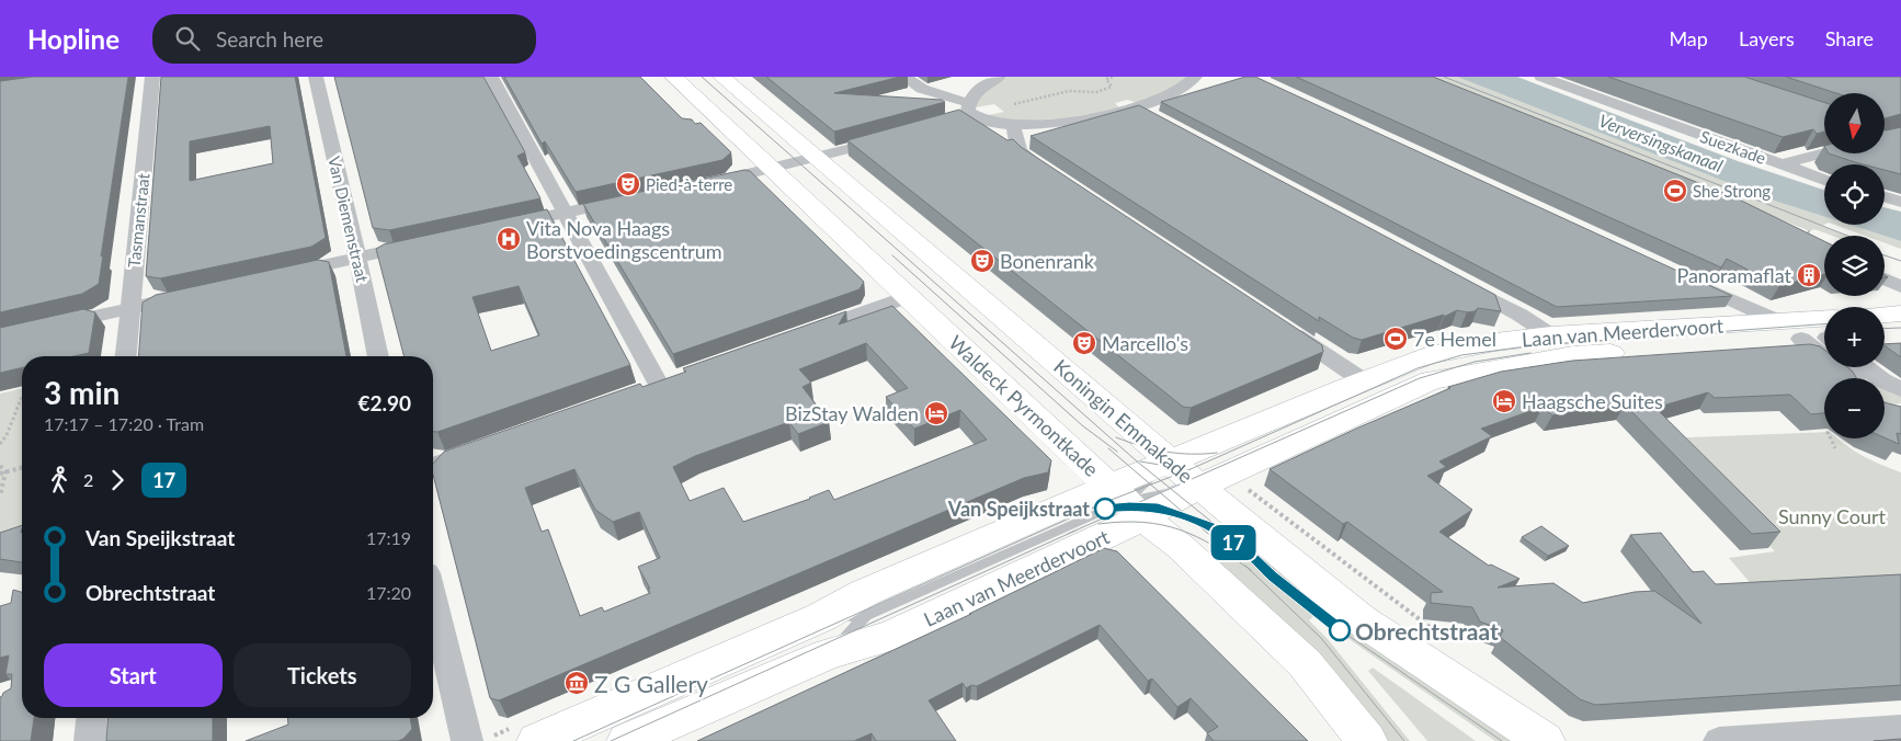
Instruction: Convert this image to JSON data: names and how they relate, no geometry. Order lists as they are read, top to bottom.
{
  "streets": {
    "main road": ["Laan van Meerdervoort", "Waldeck Pyrmontkade", "Koningin Emmakade"],
    "street": ["Suezkade", "Van Diemenstraat", "Tasmanstraat"]
  },
  "crossings": [
    ["Laan van Meerdervoort", "Waldeck Pyrmontkade"],
    ["Laan van Meerdervoort", "Koningin Emmakade"]
  ],
  "water": ["Verversingskanaal"],
  "parks": ["Sunny Court"],
  "places": {
    "theatre": ["Pied-à-terre", "Bonenrank", "Marcello's"],
    "sports": ["She Strong", "7e Hemel"],
    "hospital": ["Vita Nova Haags Borstvoedingscentrum"],
    "building": ["Panoramaflat"],
    "hotel": ["Haagsche Suites", "BizStay Walden"],
    "other": ["Van Speijkstraat", "Obrechtstraat"],
    "museum": ["Z G Gallery"]
  },
  "lines": ["tram line 17"],
  "north": "bottom",
  "page": {
    "header": "Hopline",
    "search": "Search here",
    "nav": ["Map", "Layers", "Share"],
    "on_map": "17",
    "map_buttons": ["+", "−"],
    "heading": ["3 min", "17:17 – 17:20 · Tram", "€2.90"],
    "legs": ["2", "17"],
    "list": [
      {
        "name": "Van Speijkstraat",
        "value": "17:19"
      },
      {
        "name": "Obrechtstraat",
        "value": "17:20"
      }
    ],
    "buttons": ["Start", "Tickets"]
  }
}
